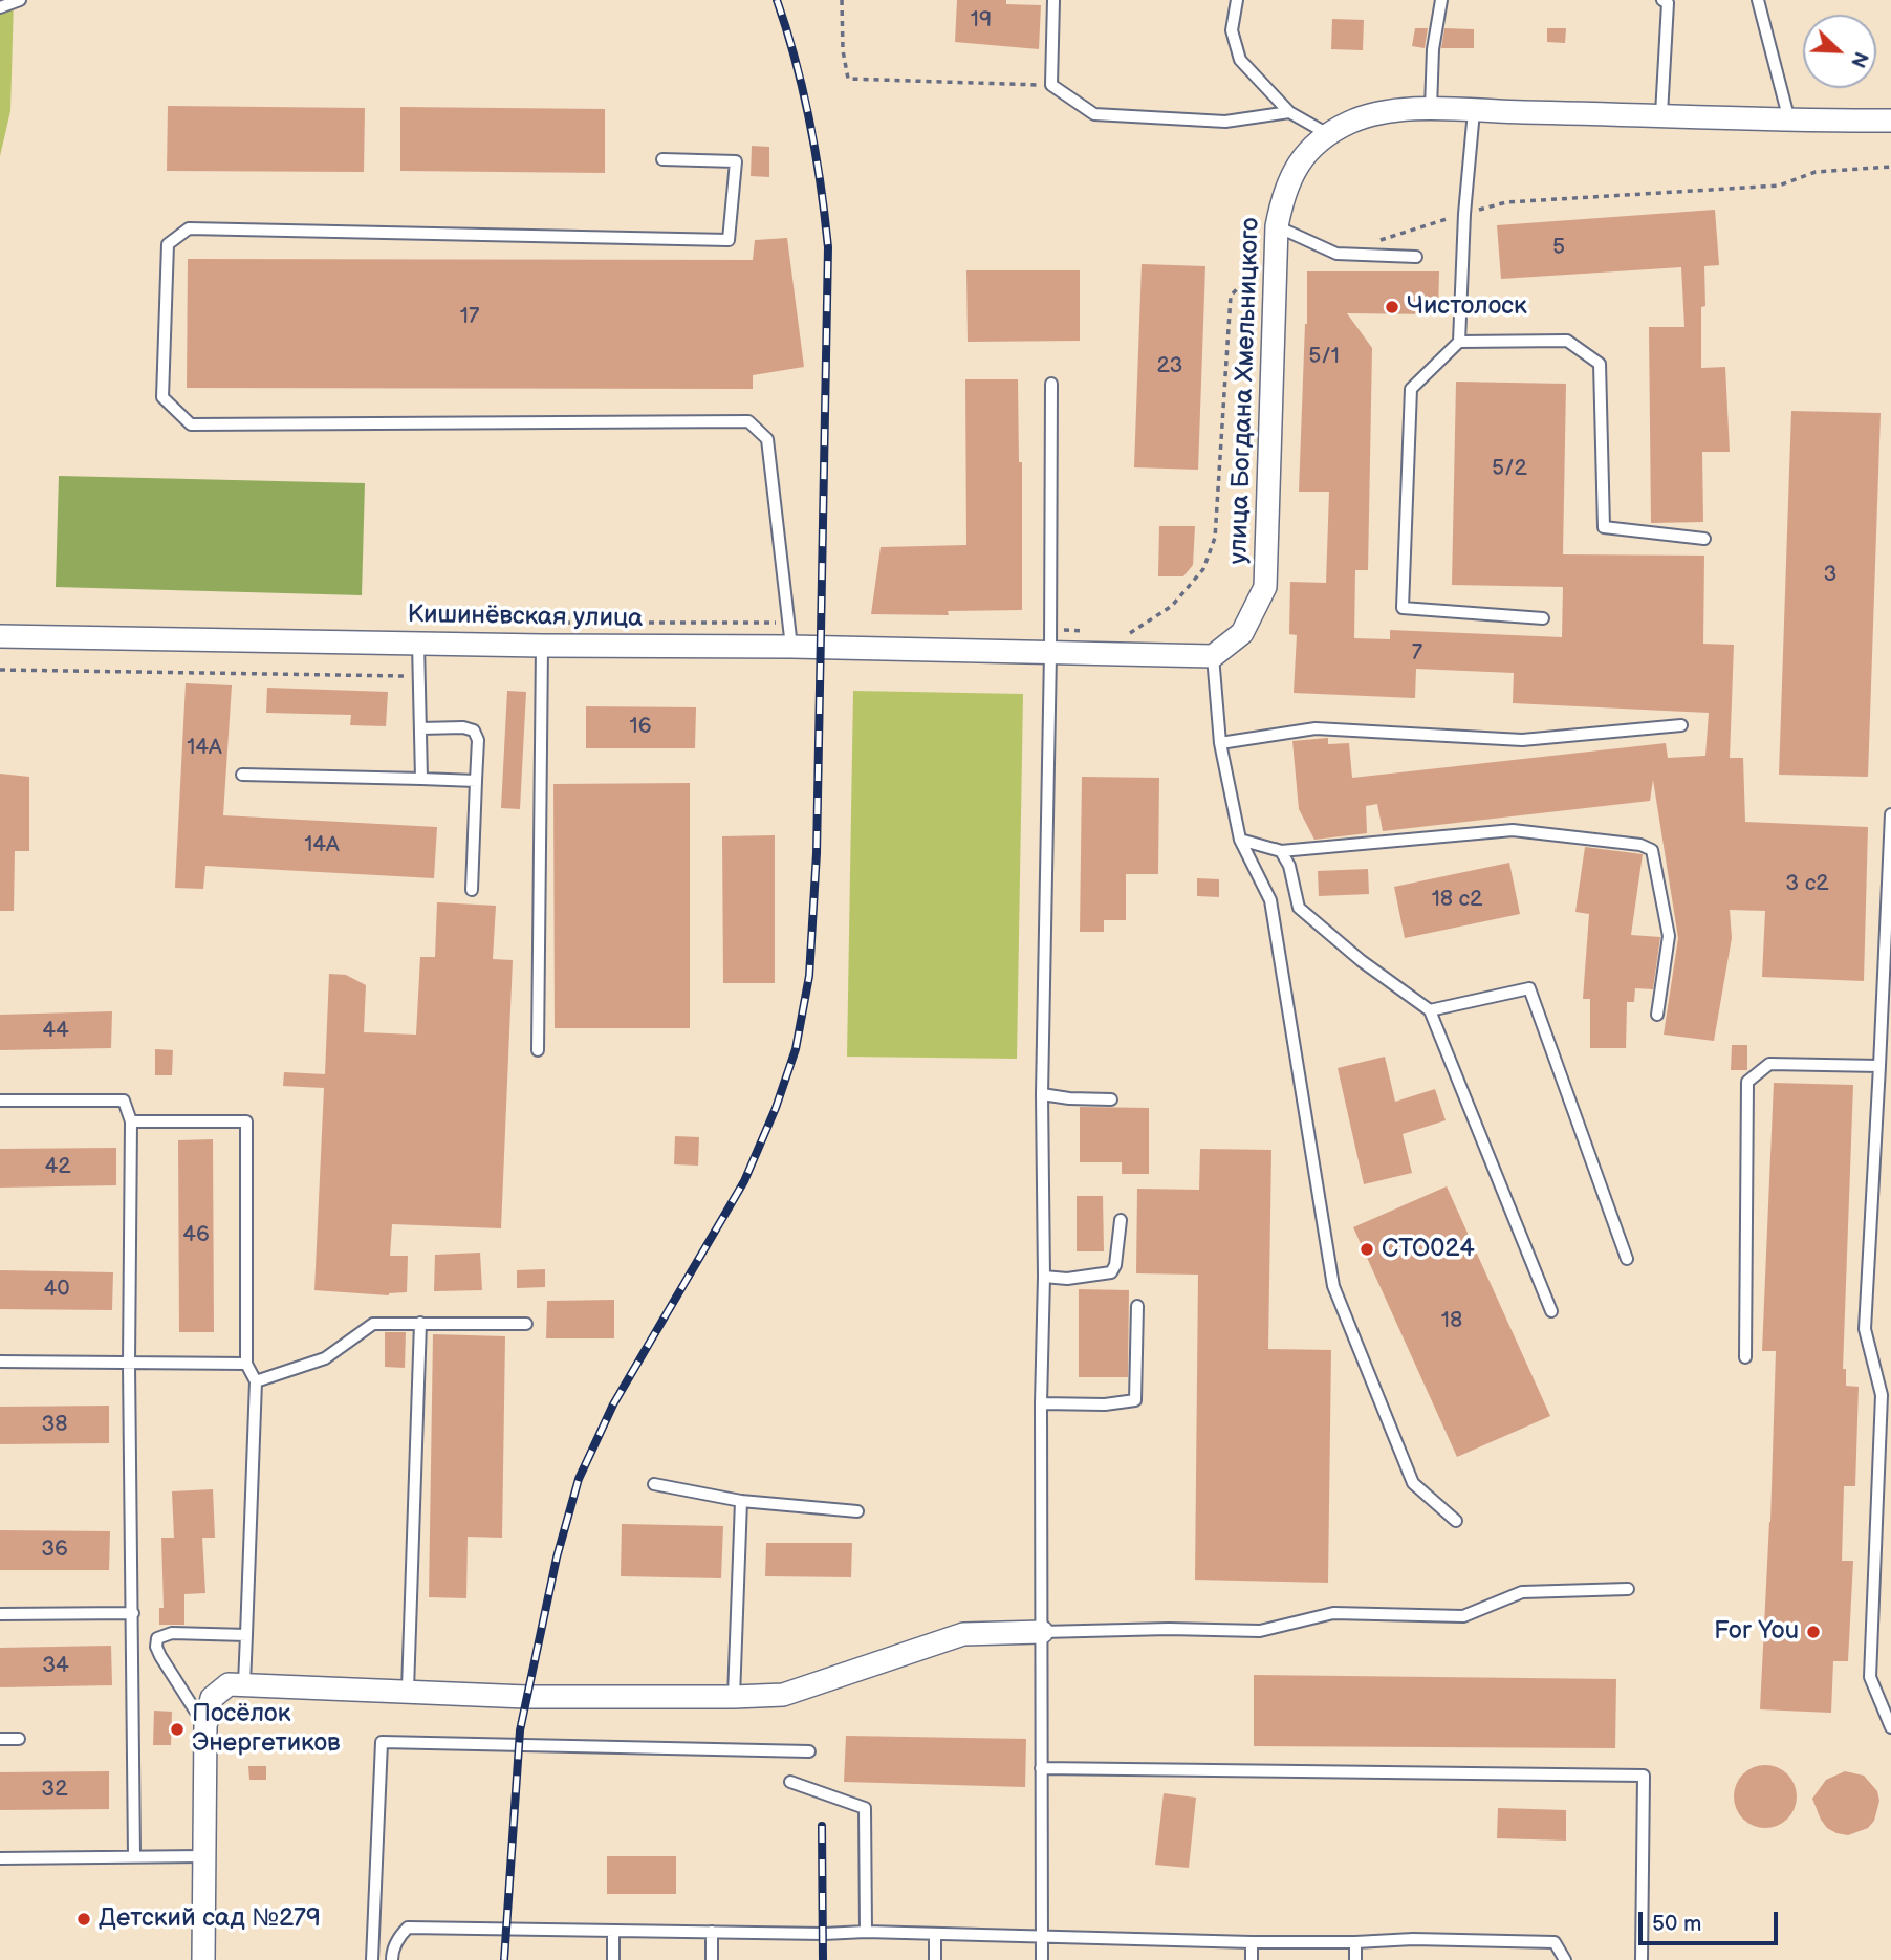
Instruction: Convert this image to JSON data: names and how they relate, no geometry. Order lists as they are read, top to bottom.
{
  "streets": {
    "street": ["улица Богдана Хмельницкого", "Кишинёвская улица"]
  },
  "places": [
    "Чистолоск",
    "СТО024",
    "For You",
    "Посёлок Энергетиков",
    "Детский сад №279"
  ],
  "house_numbers": [
    "19",
    "5",
    "17",
    "5/1",
    "23",
    "5/2",
    "3",
    "7",
    "16",
    "14А",
    "14А",
    "3 с2",
    "18 с2",
    "44",
    "42",
    "46",
    "40",
    "18",
    "38",
    "36",
    "34",
    "32"
  ],
  "scale_bar": "50 m",
  "north": "bottom right"
}
